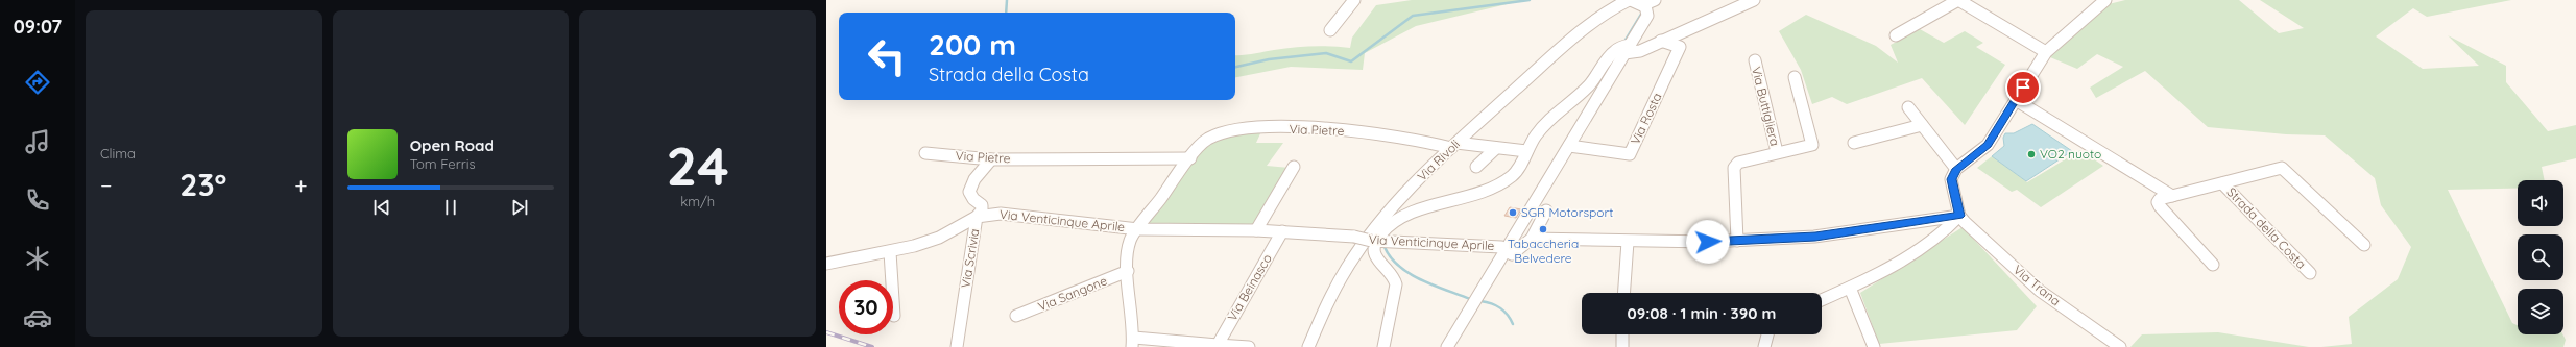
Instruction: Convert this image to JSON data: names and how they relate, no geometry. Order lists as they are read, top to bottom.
{
  "streets": {
    "street": [
      "Via Buttigliera",
      "Via Rosta",
      "Via Pietre",
      "Via Rivoli",
      "Via Venticinque Aprile",
      "Strada della Costa",
      "Via Scrivia",
      "Via Trana",
      "Via Beinasco",
      "Via Sangone"
    ]
  },
  "crossings": [
    ["Via Pietre", "Via Rivoli"],
    ["Via Pietre", "Via Venticinque Aprile"],
    ["Via Pietre", "Via Scrivia"],
    ["Via Pietre", "Via Sangone"],
    ["Via Venticinque Aprile", "Via Scrivia"],
    ["Via Venticinque Aprile", "Via Beinasco"]
  ],
  "places": ["VO2 nuoto", "SGR Motorsport", "Tabaccheria Belvedere"],
  "page": {
    "tabs": "09:07",
    "tile": [
      "Clima",
      ["24", "km/h"]
    ],
    "turn": ["200 m", "Strada della Costa"],
    "song": ["Open Road", "Tom Ferris"],
    "heat": ["−", "23°", "+"],
    "limit": "30",
    "trip": "09:08 · 1 min · 390 m"
  }
}
